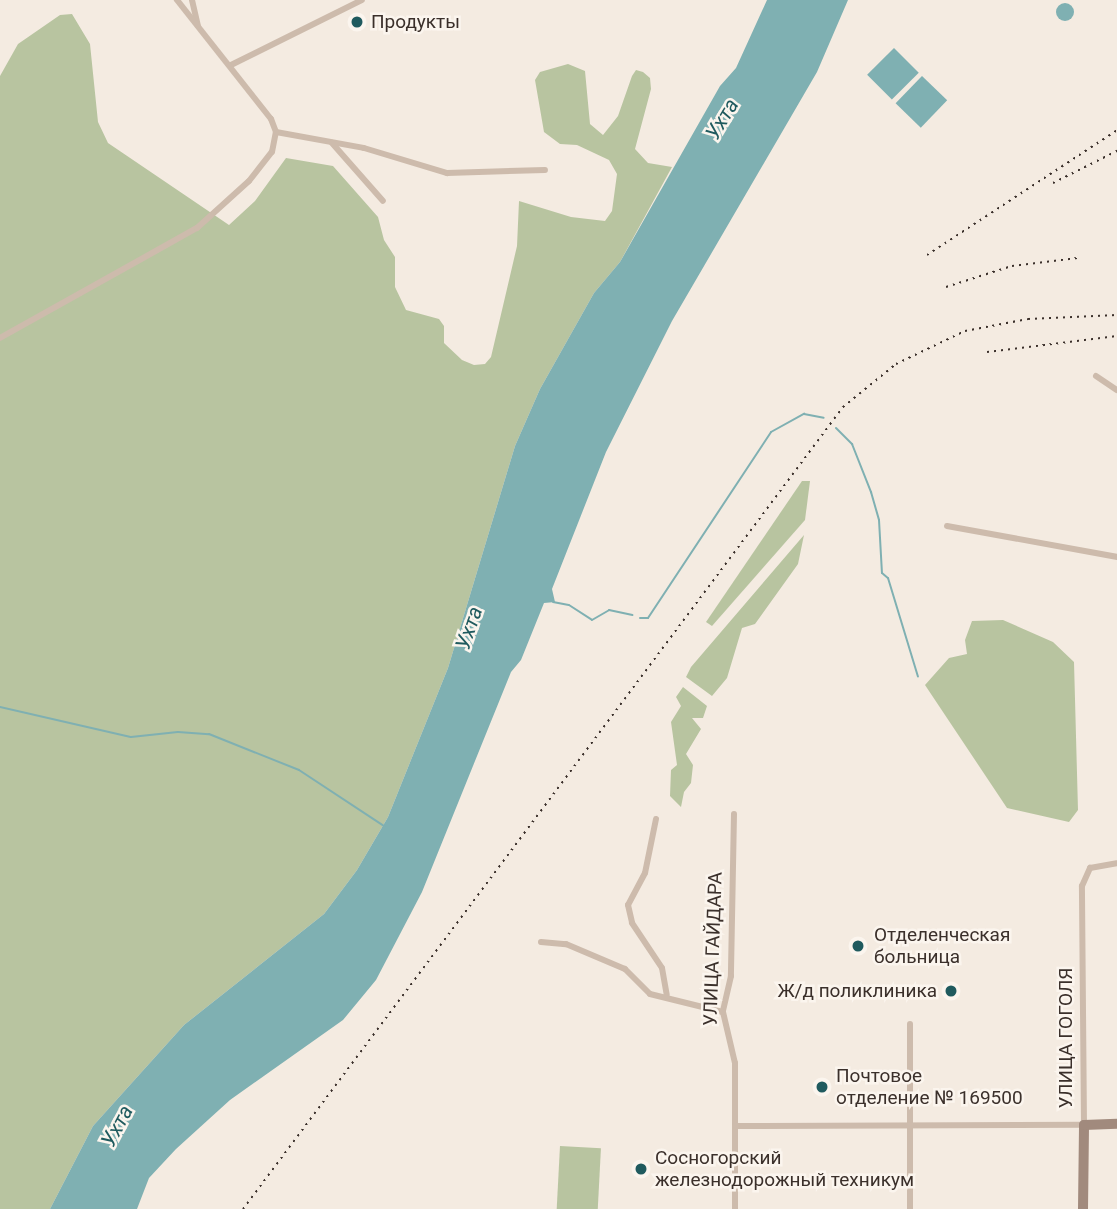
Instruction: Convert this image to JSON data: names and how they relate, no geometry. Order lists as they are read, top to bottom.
{
  "streets": {
    "main road": ["УЛИЦА ГОГОЛЯ"],
    "street": ["УЛИЦА ГАЙДАРА"]
  },
  "water": ["Ухта"],
  "places": [
    "Продукты",
    "Отделенческая больница",
    "Ж/д поликлиника",
    "Почтовое отделение № 169500",
    "Сосногорский железнодорожный техникум"
  ]
}
